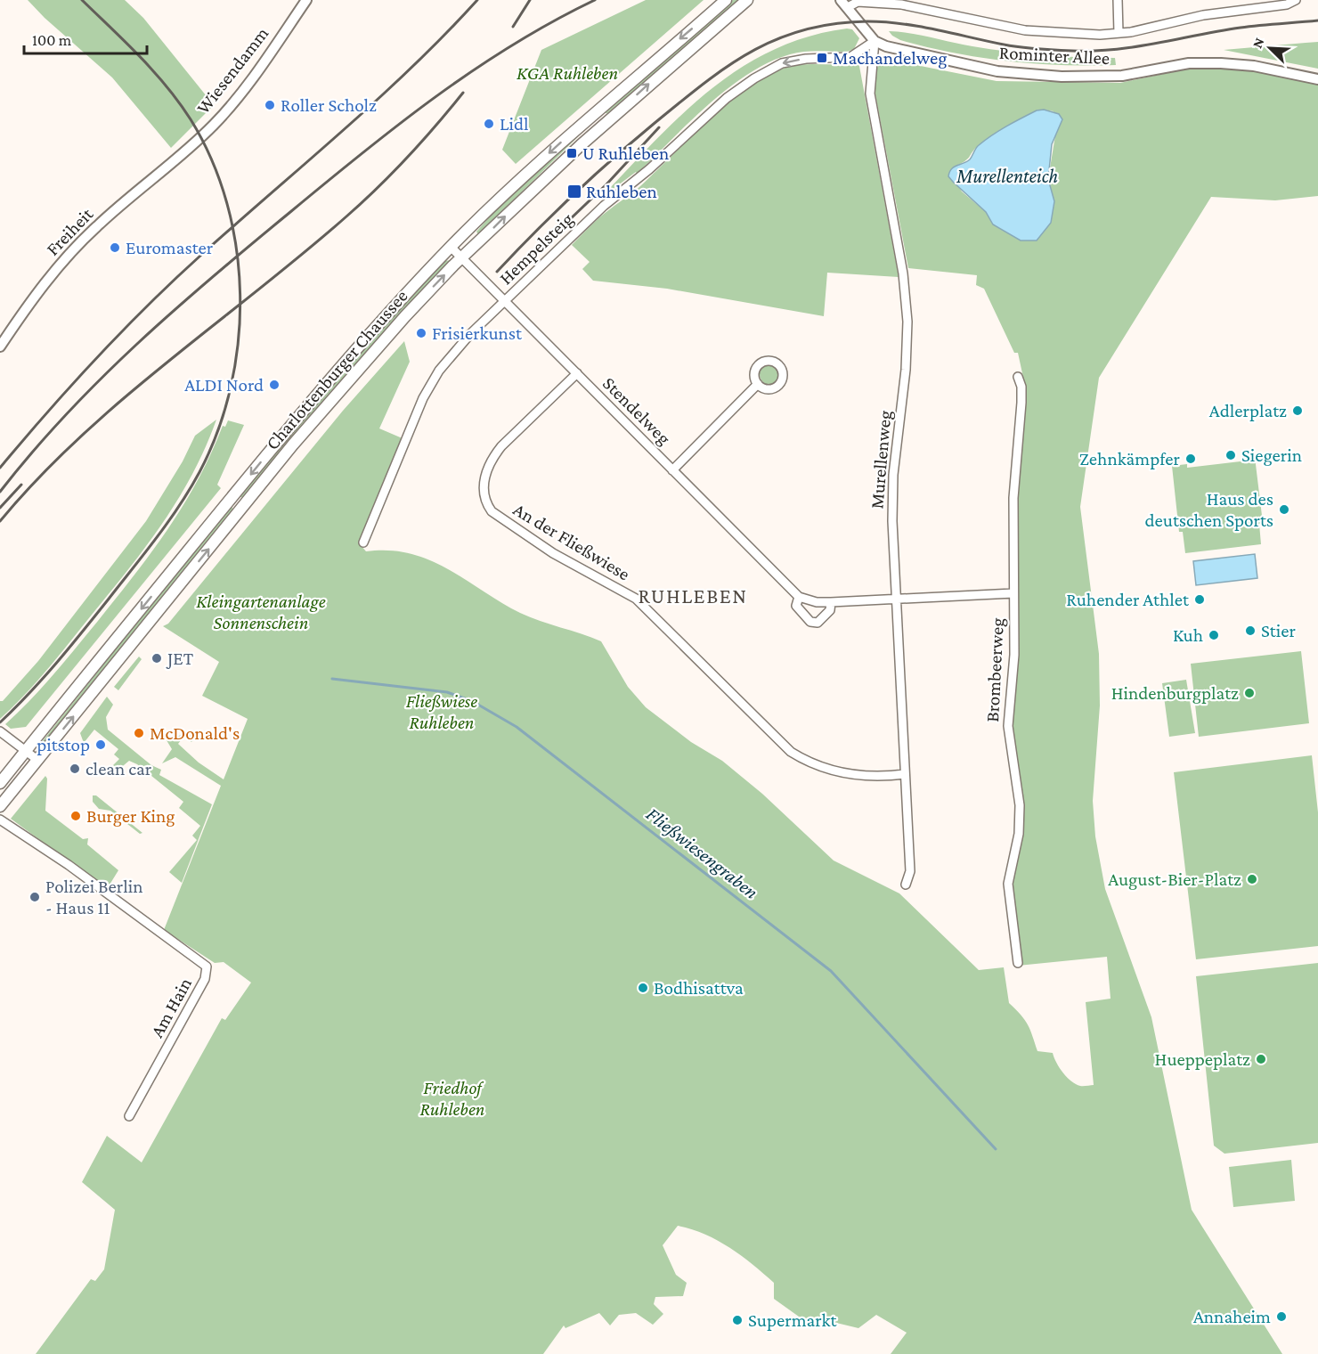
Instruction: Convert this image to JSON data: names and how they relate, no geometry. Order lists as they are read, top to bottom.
{
  "streets": {
    "main road": ["Charlottenburger Chaussee"],
    "street": [
      "Rominter Allee",
      "Wiesendamm",
      "Freiheit",
      "Hempelsteig",
      "Stendelweg",
      "Murellenweg",
      "An der Fließwiese",
      "Brombeerweg",
      "Am Hain"
    ]
  },
  "crossings": [
    ["Rominter Allee", "Hempelsteig"],
    ["Rominter Allee", "Murellenweg"],
    ["Wiesendamm", "Freiheit"],
    ["Hempelsteig", "Stendelweg"],
    ["Hempelsteig", "Murellenweg"],
    ["Charlottenburger Chaussee", "Stendelweg"],
    ["Stendelweg", "An der Fließwiese"],
    ["Murellenweg", "An der Fließwiese"]
  ],
  "one_way": ["Hempelsteig"],
  "districts": ["RUHLEBEN"],
  "water": ["Murellenteich", "Fließwiesengraben"],
  "parks": [
    "KGA Ruhleben",
    "Kleingartenanlage Sonnenschein",
    "Fließwiese Ruhleben",
    "Friedhof Ruhleben"
  ],
  "places": {
    "transit": ["Machandelweg", "U Ruhleben", "Ruhleben"],
    "other": [
      "Roller Scholz",
      "Lidl",
      "Euromaster",
      "Frisierkunst",
      "ALDI Nord",
      "Adlerplatz",
      "Siegerin",
      "Zehnkämpfer",
      "Haus des deutschen Sports",
      "Ruhender Athlet",
      "Stier",
      "Kuh",
      "JET",
      "Hindenburgplatz",
      "McDonald's",
      "pitstop",
      "clean car",
      "Burger King",
      "August-Bier-Platz",
      "Polizei Berlin - Haus 11",
      "Bodhisattva",
      "Hueppeplatz",
      "Annaheim",
      "Supermarkt"
    ]
  },
  "scale_bar": "100 m",
  "north": "top left"
}
